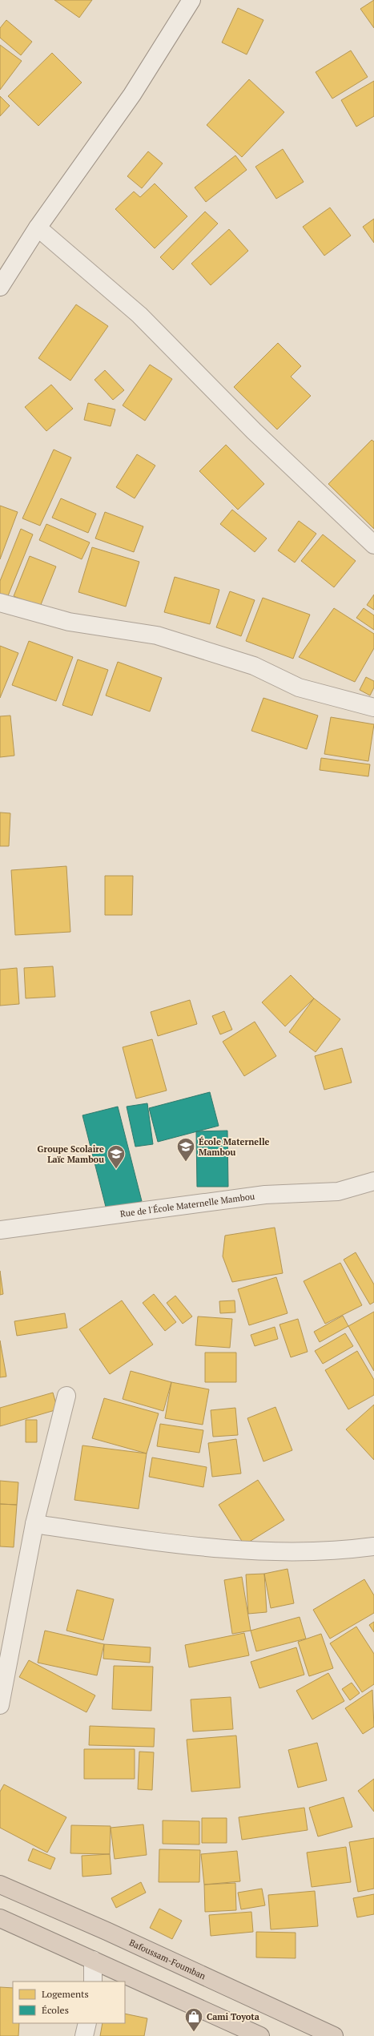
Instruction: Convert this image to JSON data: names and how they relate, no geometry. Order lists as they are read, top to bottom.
{
  "streets": {
    "highway": ["Bafoussam-Foumban"],
    "street": ["Rue de l'École Maternelle Mambou"]
  },
  "places": {
    "school or university": ["École Maternelle Mambou", "Groupe Scolaire Laïc Mambou"],
    "shop": ["Cami Toyota"]
  },
  "legend": ["Logements", "Écoles"]
}
